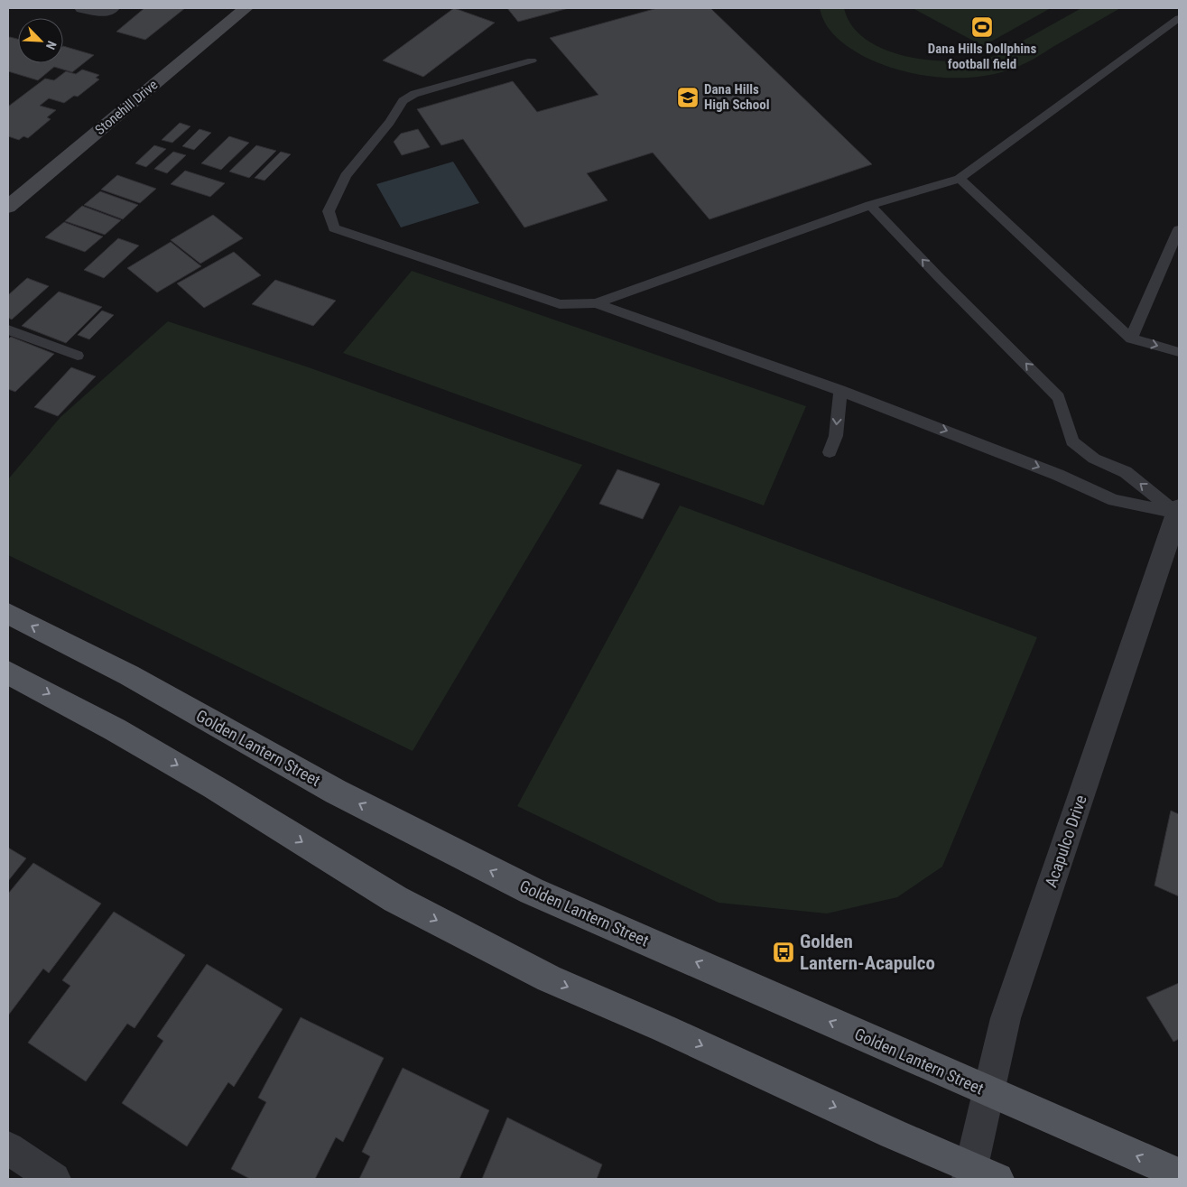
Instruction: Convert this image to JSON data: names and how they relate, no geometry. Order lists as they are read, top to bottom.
{
  "streets": {
    "main road": ["Stonehill Drive", "Golden Lantern Street"],
    "street": ["Acapulco Drive"]
  },
  "crossings": [
    ["Golden Lantern Street", "Acapulco Drive"]
  ],
  "places": {
    "sports": ["Dana Hills Dollphins football field"],
    "school or university": ["Dana Hills High School"],
    "bus stop": ["Golden Lantern-Acapulco"]
  },
  "north": "bottom right"
}
